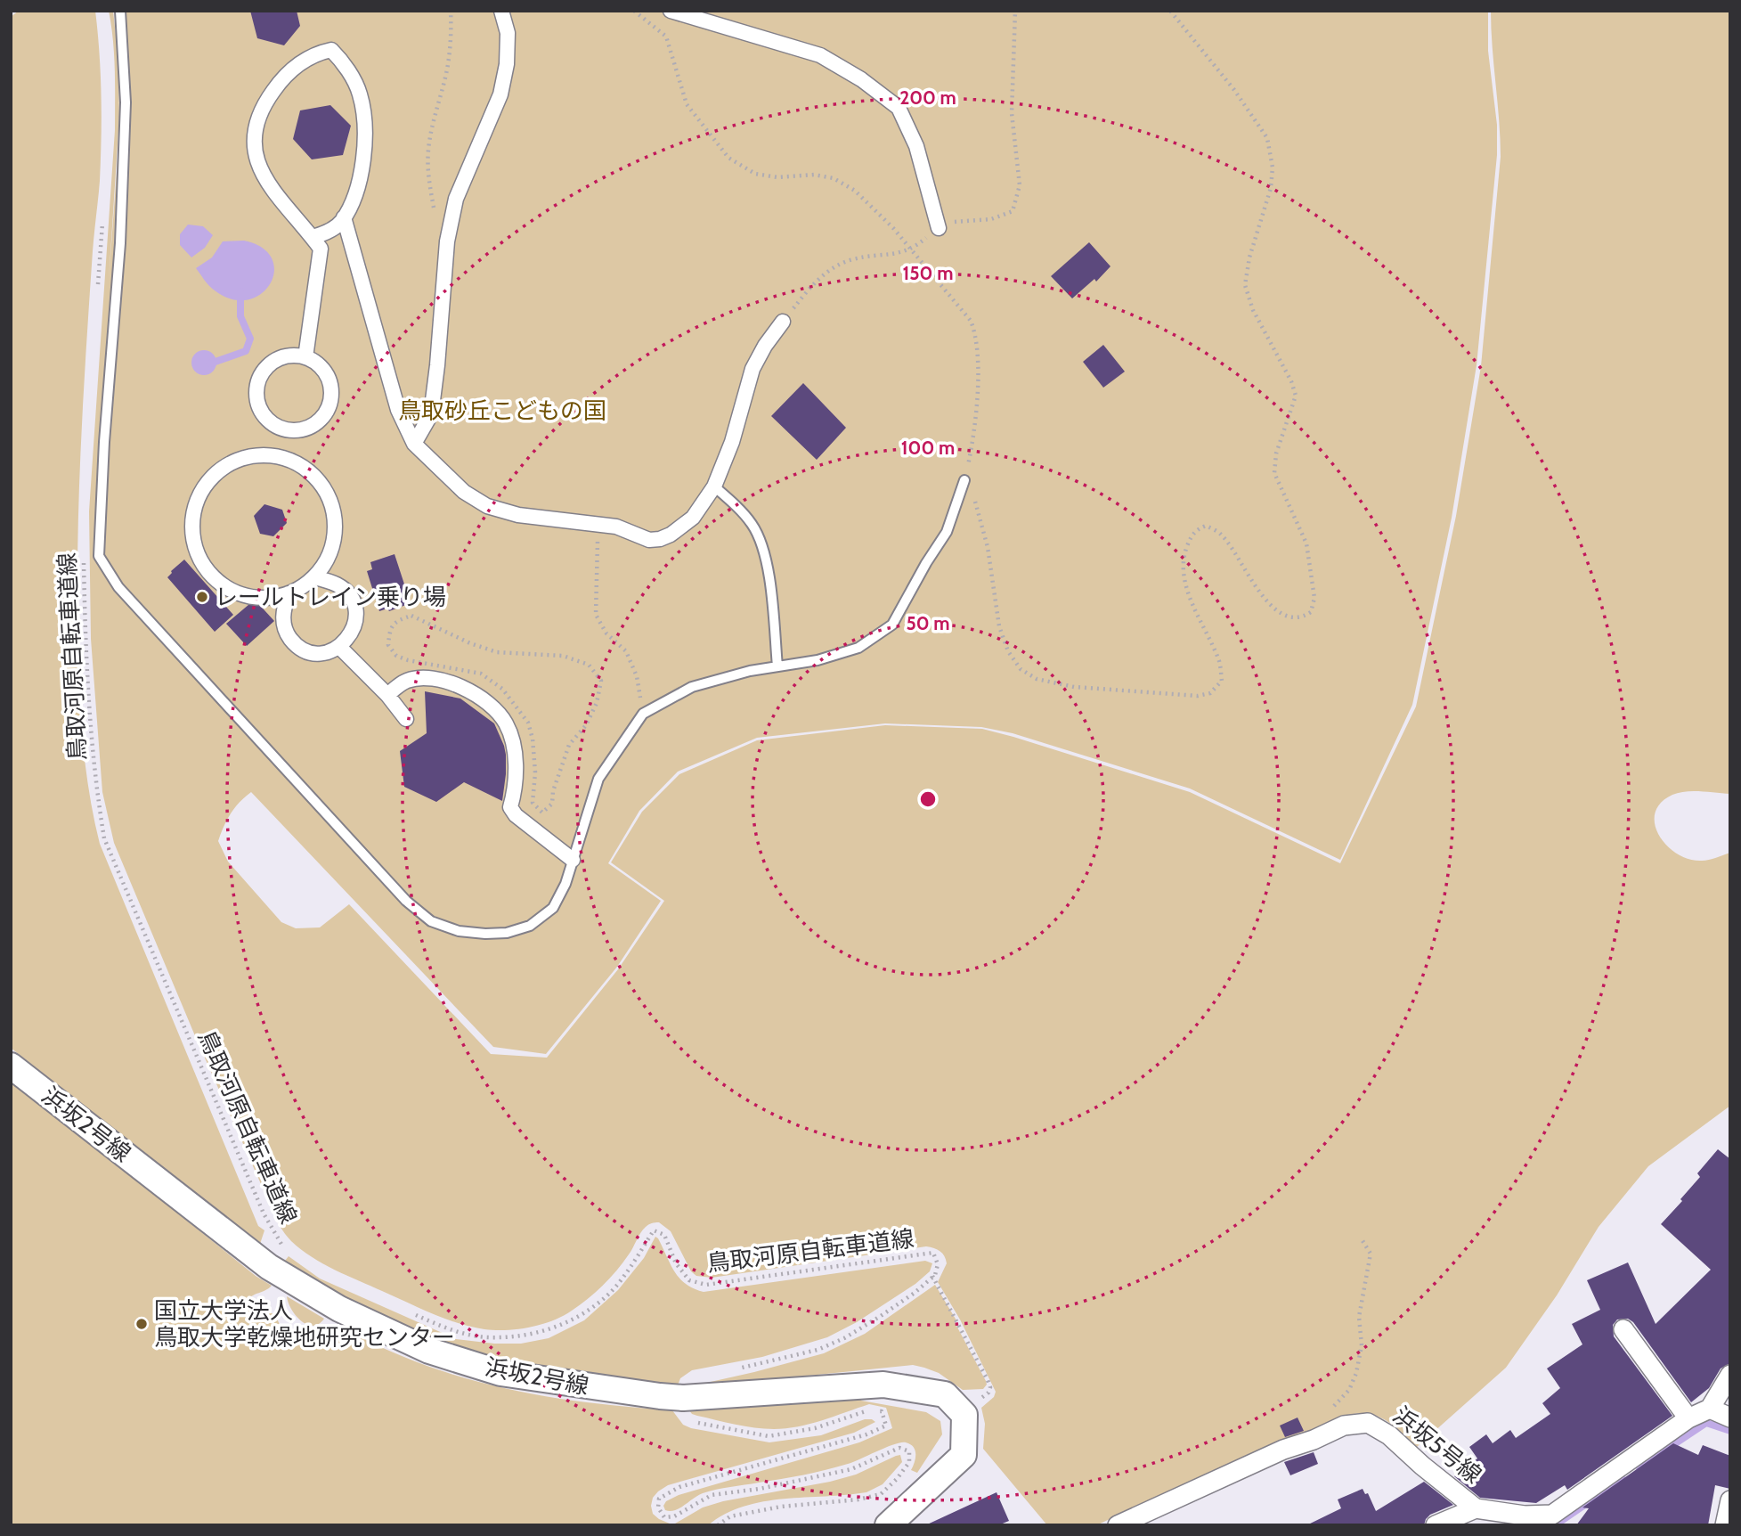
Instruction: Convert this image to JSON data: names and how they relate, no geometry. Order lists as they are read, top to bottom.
{
  "streets": {
    "street": ["浜坂2号線", "浜坂5号線"],
    "path": ["鳥取河原自転車道線"]
  },
  "parks": ["鳥取砂丘こどもの国"],
  "places": ["レールトレイン乗り場", "国立大学法人 鳥取大学乾燥地研究センター"],
  "rings": [
    "200 m",
    "150 m",
    "100 m",
    "50 m"
  ]
}
